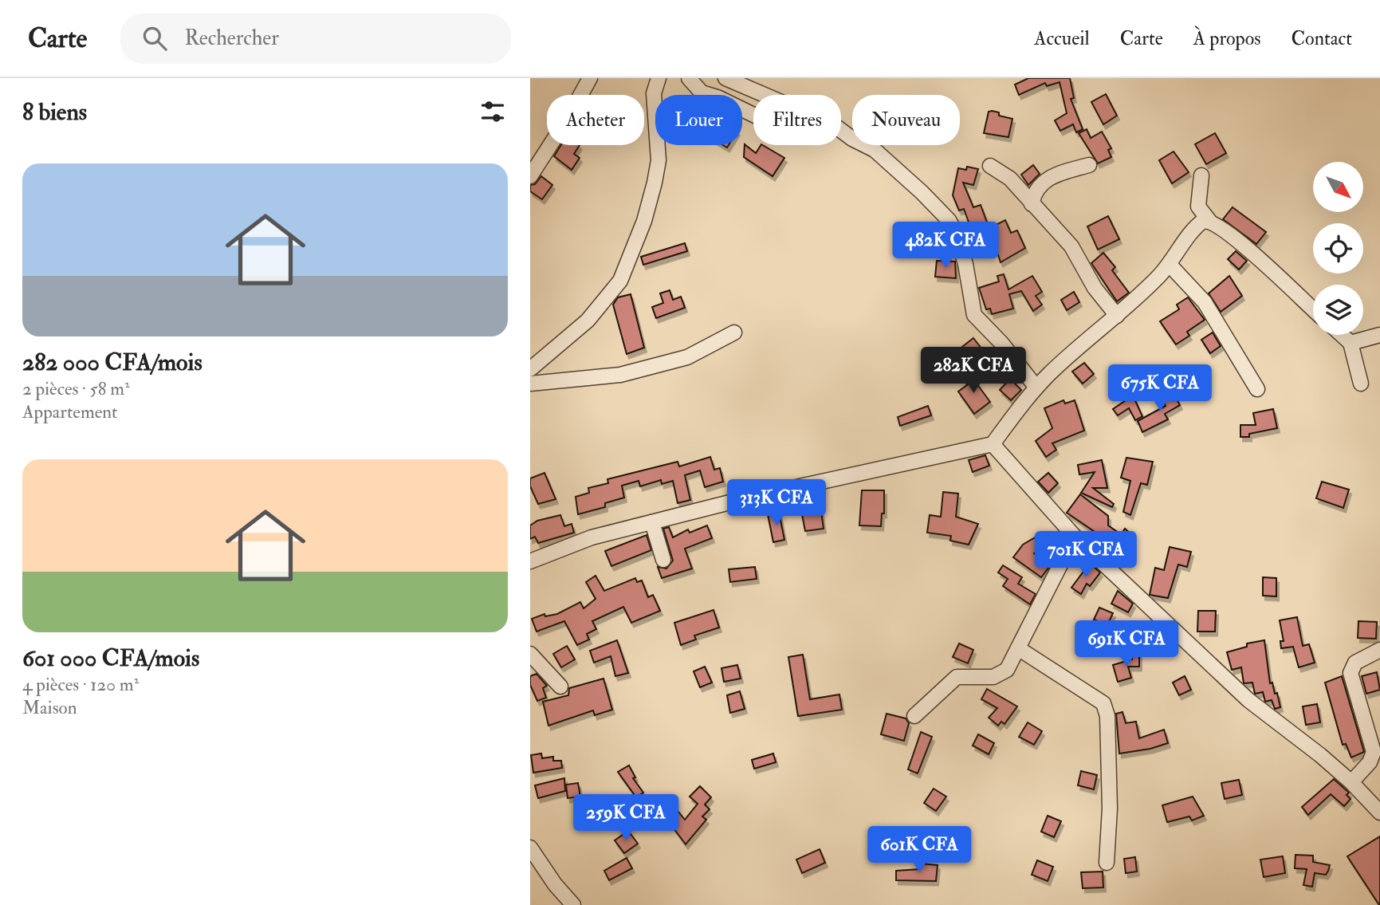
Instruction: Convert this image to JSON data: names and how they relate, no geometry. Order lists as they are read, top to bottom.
{
  "north": "bottom right",
  "page": {
    "header": "Carte",
    "search": "Rechercher",
    "nav": [
      "Accueil",
      "Carte",
      "À propos",
      "Contact"
    ],
    "heading": "8 biens",
    "chip": [
      "Acheter",
      "Louer",
      "Filtres",
      "Nouveau"
    ],
    "list": [
      {
        "name": "282 000 CFA/mois",
        "note": "2 pièces · 58 m² · Appartement"
      },
      {
        "name": "601 000 CFA/mois",
        "note": "4 pièces · 120 m² · Maison"
      }
    ],
    "price": [
      "482K CFA",
      "282K CFA",
      "675K CFA",
      "313K CFA",
      "701K CFA",
      "691K CFA",
      "259K CFA",
      "601K CFA"
    ]
  }
}
